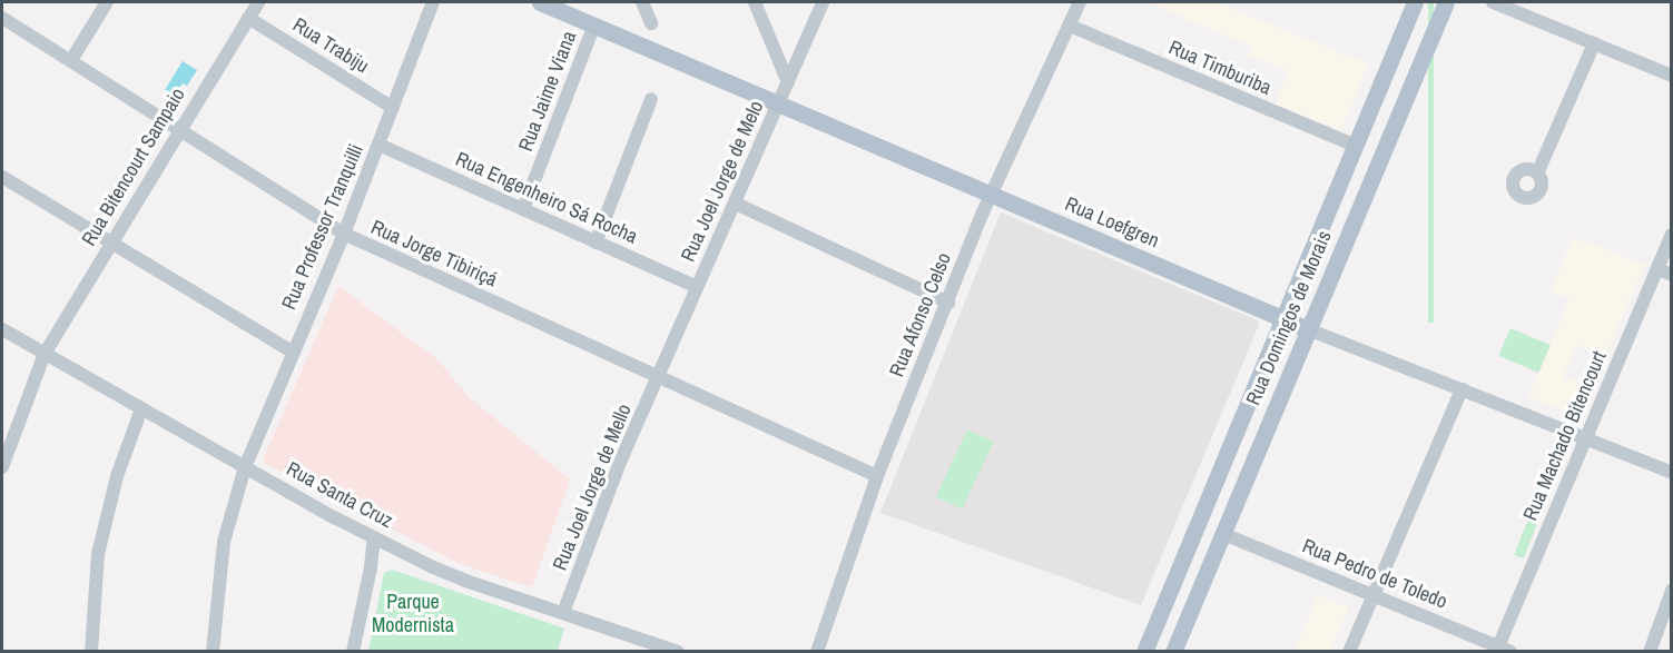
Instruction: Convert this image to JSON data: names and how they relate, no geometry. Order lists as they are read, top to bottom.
{
  "streets": {
    "main road": ["Rua Loefgren", "Rua Domingos de Morais"],
    "street": [
      "Rua Trabiju",
      "Rua Timburiba",
      "Rua Jaime Viana",
      "Rua Bitencourt Sampaio",
      "Rua Joel Jorge de Melo",
      "Rua Engenheiro Sá Rocha",
      "Rua Professor Tranquilli",
      "Rua Jorge Tibiriçá",
      "Rua Afonso Celso",
      "Rua Machado Bitencourt",
      "Rua Joel Jorge de Mello",
      "Rua Santa Cruz",
      "Rua Pedro de Toledo"
    ]
  },
  "crossings": [
    ["Rua Trabiju", "Rua Bitencourt Sampaio"],
    ["Rua Trabiju", "Rua Professor Tranquilli"],
    ["Rua Timburiba", "Rua Afonso Celso"],
    ["Rua Timburiba", "Rua Domingos de Morais"],
    ["Rua Jaime Viana", "Rua Engenheiro Sá Rocha"],
    ["Rua Jaime Viana", "Rua Loefgren"],
    ["Rua Bitencourt Sampaio", "Rua Jorge Tibiriçá"],
    ["Rua Bitencourt Sampaio", "Rua Santa Cruz"],
    ["Rua Joel Jorge de Melo", "Rua Engenheiro Sá Rocha"],
    ["Rua Joel Jorge de Melo", "Rua Loefgren"],
    ["Rua Joel Jorge de Melo", "Rua Jorge Tibiriçá"],
    ["Rua Joel Jorge de Melo", "Rua Joel Jorge de Mello"],
    ["Rua Engenheiro Sá Rocha", "Rua Professor Tranquilli"],
    ["Rua Loefgren", "Rua Afonso Celso"],
    ["Rua Loefgren", "Rua Domingos de Morais"],
    ["Rua Loefgren", "Rua Machado Bitencourt"],
    ["Rua Professor Tranquilli", "Rua Jorge Tibiriçá"],
    ["Rua Professor Tranquilli", "Rua Santa Cruz"],
    ["Rua Jorge Tibiriçá", "Rua Afonso Celso"],
    ["Rua Jorge Tibiriçá", "Rua Joel Jorge de Mello"],
    ["Rua Domingos de Morais", "Rua Pedro de Toledo"],
    ["Rua Machado Bitencourt", "Rua Pedro de Toledo"],
    ["Rua Joel Jorge de Mello", "Rua Santa Cruz"]
  ],
  "parks": ["Parque Modernista"]
}
